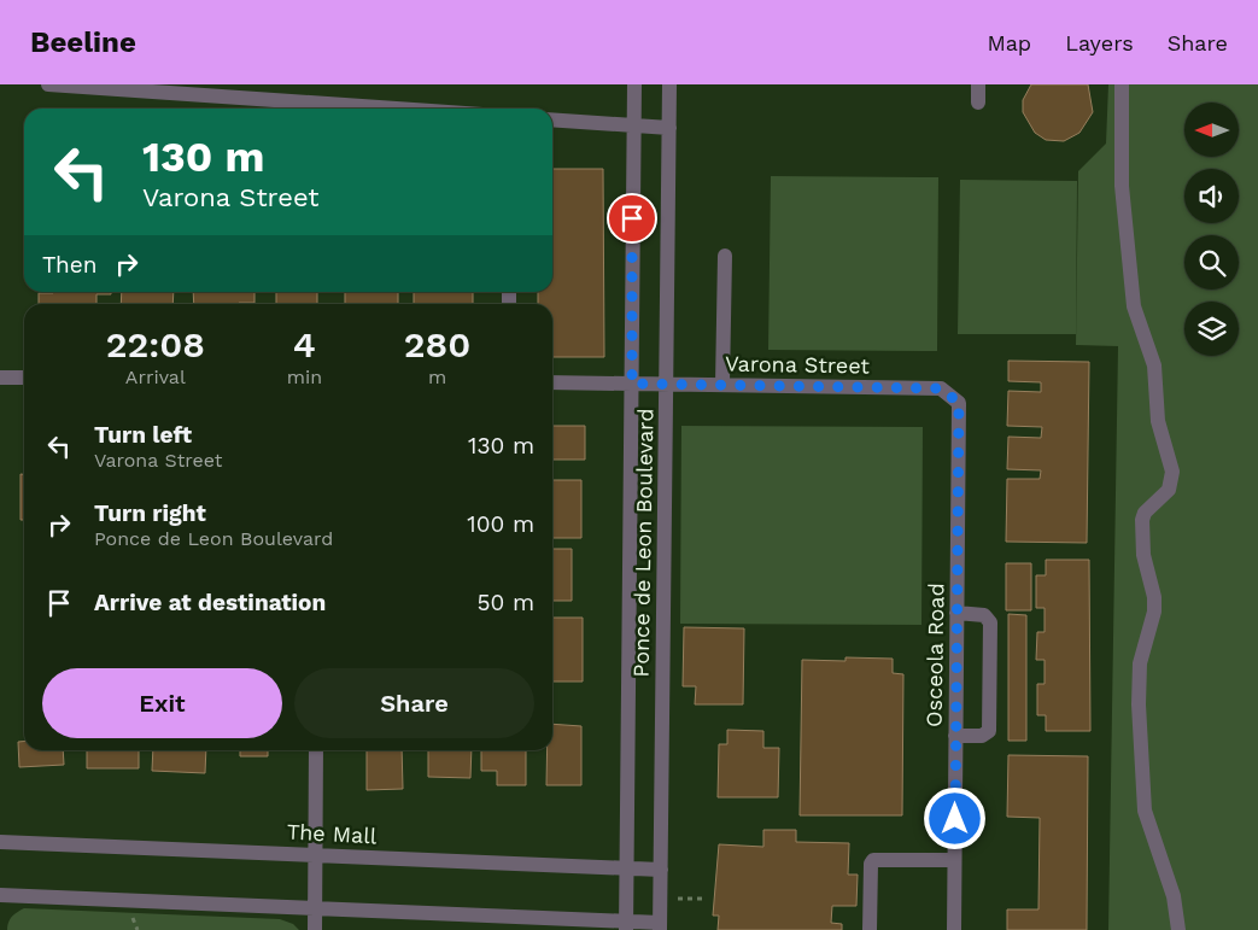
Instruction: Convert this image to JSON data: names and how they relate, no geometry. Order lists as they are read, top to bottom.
{
  "streets": {
    "street": [
      "Varona Street",
      "Ponce de Leon Boulevard",
      "Osceola Road",
      "The Mall"
    ]
  },
  "crossings": [
    ["Varona Street", "Ponce de Leon Boulevard"],
    ["Varona Street", "Osceola Road"],
    ["Ponce de Leon Boulevard", "The Mall"]
  ],
  "north": "left",
  "page": {
    "header": "Beeline",
    "nav": ["Map", "Layers", "Share"],
    "turn": ["130 m", "Varona Street"],
    "then": "Then",
    "eta": [
      "22:08",
      "Arrival",
      "4",
      "min",
      "280",
      "m"
    ],
    "list": [
      {
        "name": "Turn left",
        "note": "Varona Street",
        "value": "130 m"
      },
      {
        "name": "Turn right",
        "note": "Ponce de Leon Boulevard",
        "value": "100 m"
      },
      {
        "name": "Arrive at destination",
        "value": "50 m"
      }
    ],
    "buttons": ["Exit", "Share"]
  }
}
